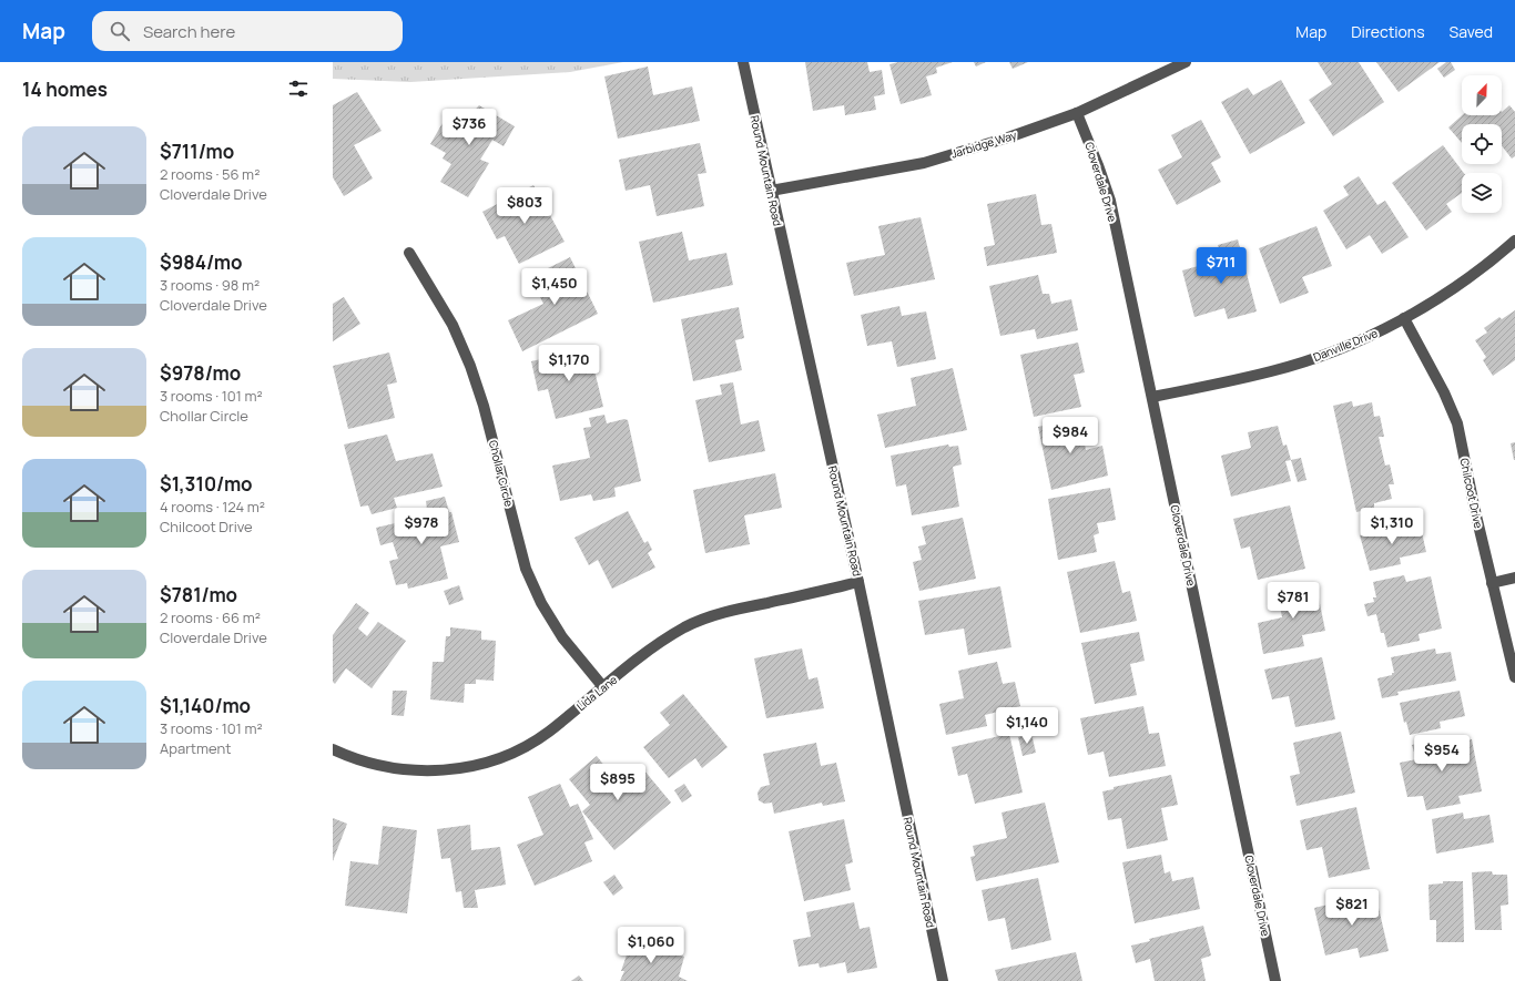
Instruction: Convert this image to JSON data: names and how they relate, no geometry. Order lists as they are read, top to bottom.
{
  "streets": {
    "street": [
      "Jarbidge Way",
      "Round Mountain Road",
      "Cloverdale Drive",
      "Danville Drive",
      "Chollar Circle",
      "Chilcoot Drive",
      "Lida Lane"
    ]
  },
  "crossings": [
    ["Jarbidge Way", "Round Mountain Road"],
    ["Jarbidge Way", "Cloverdale Drive"],
    ["Round Mountain Road", "Lida Lane"],
    ["Cloverdale Drive", "Danville Drive"],
    ["Danville Drive", "Chilcoot Drive"],
    ["Chollar Circle", "Lida Lane"]
  ],
  "north": "top right",
  "page": {
    "header": "Map",
    "search": "Search here",
    "nav": ["Map", "Directions", "Saved"],
    "heading": "14 homes",
    "price": [
      "$736",
      "$803",
      "$711",
      "$1,450",
      "$1,170",
      "$984",
      "$978",
      "$1,310",
      "$781",
      "$1,140",
      "$954",
      "$895",
      "$821",
      "$1,060"
    ],
    "list": [
      {
        "name": "$711/mo",
        "note": "2 rooms · 56 m² · Cloverdale Drive"
      },
      {
        "name": "$984/mo",
        "note": "3 rooms · 98 m² · Cloverdale Drive"
      },
      {
        "name": "$978/mo",
        "note": "3 rooms · 101 m² · Chollar Circle"
      },
      {
        "name": "$1,310/mo",
        "note": "4 rooms · 124 m² · Chilcoot Drive"
      },
      {
        "name": "$781/mo",
        "note": "2 rooms · 66 m² · Cloverdale Drive"
      },
      {
        "name": "$1,140/mo",
        "note": "3 rooms · 101 m² · Apartment"
      }
    ]
  }
}
